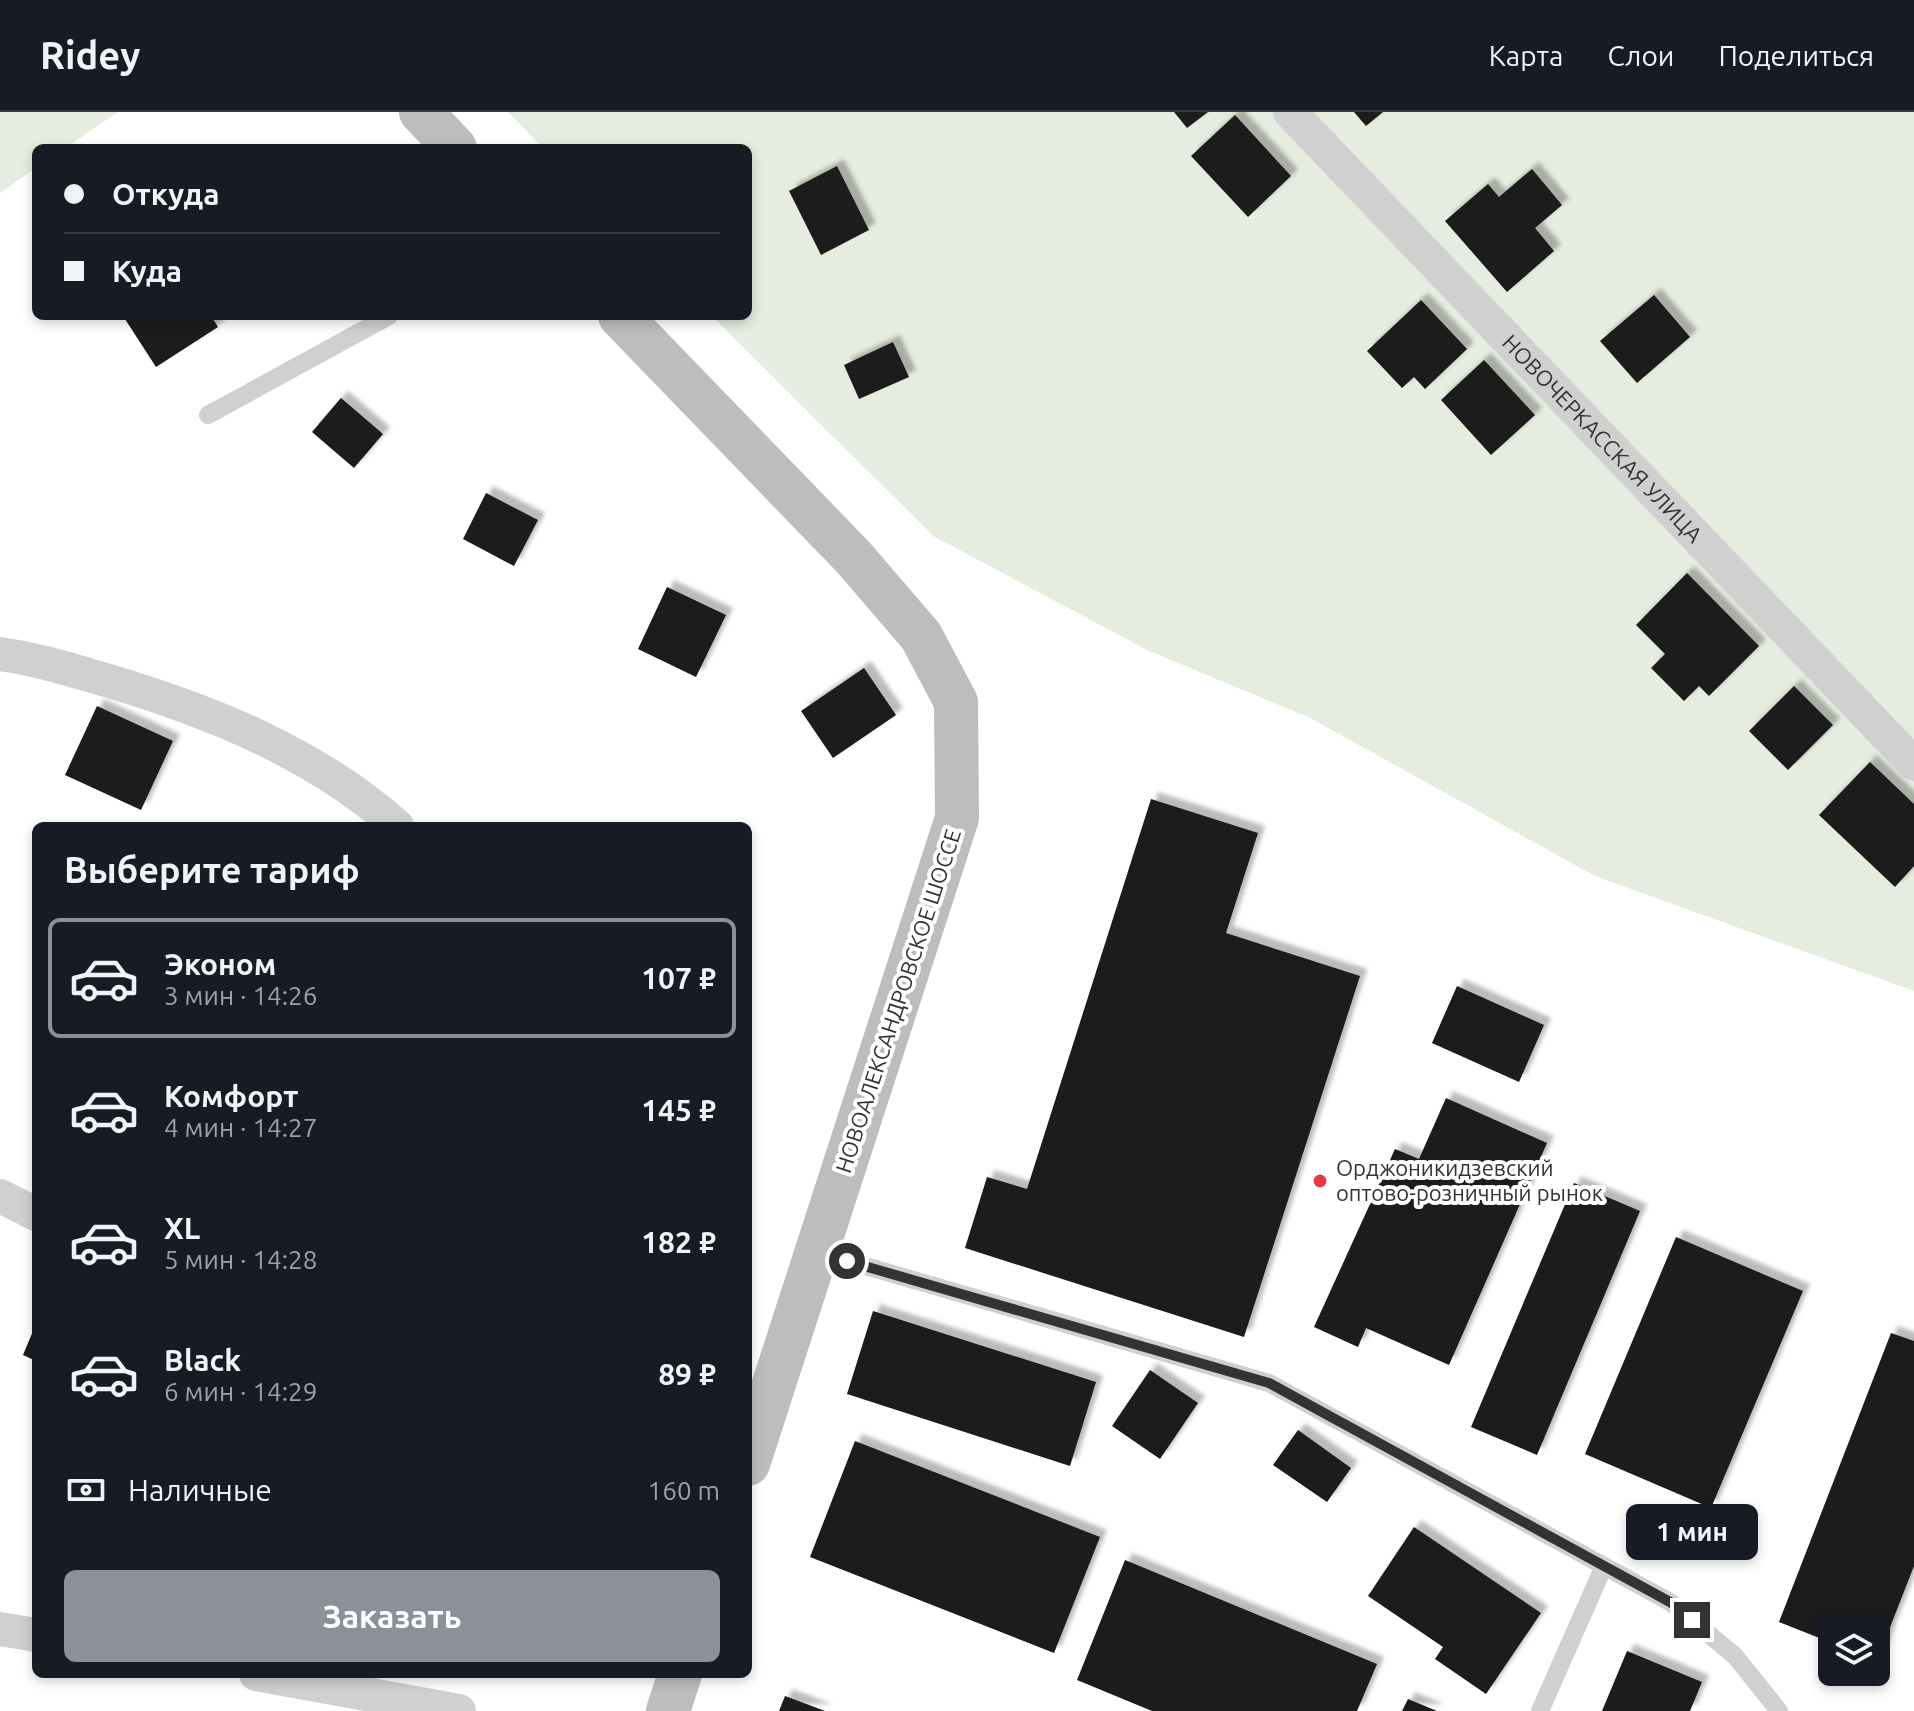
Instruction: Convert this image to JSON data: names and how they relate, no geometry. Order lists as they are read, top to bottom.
{
  "streets": {
    "main road": ["НОВОАЛЕКСАНДРОВСКОЕ ШОССЕ"],
    "street": ["НОВОЧЕРКАССКАЯ УЛИЦА"]
  },
  "places": ["Орджоникидзевский оптово-розничный рынок"],
  "page": {
    "header": "Ridey",
    "nav": ["Карта", "Слои", "Поделиться"],
    "banner": ["Откуда", "Куда"],
    "heading": "Выберите тариф",
    "list": [
      {
        "name": "Эконом",
        "note": "3 мин · 14:26",
        "value": "107 ₽"
      },
      {
        "name": "Комфорт",
        "note": "4 мин · 14:27",
        "value": "145 ₽"
      },
      {
        "name": "XL",
        "note": "5 мин · 14:28",
        "value": "182 ₽"
      },
      {
        "name": "Black",
        "note": "6 мин · 14:29",
        "value": "89 ₽"
      }
    ],
    "pay": ["Наличные", "160 m"],
    "bubble": "1 мин",
    "buttons": "Заказать"
  }
}
